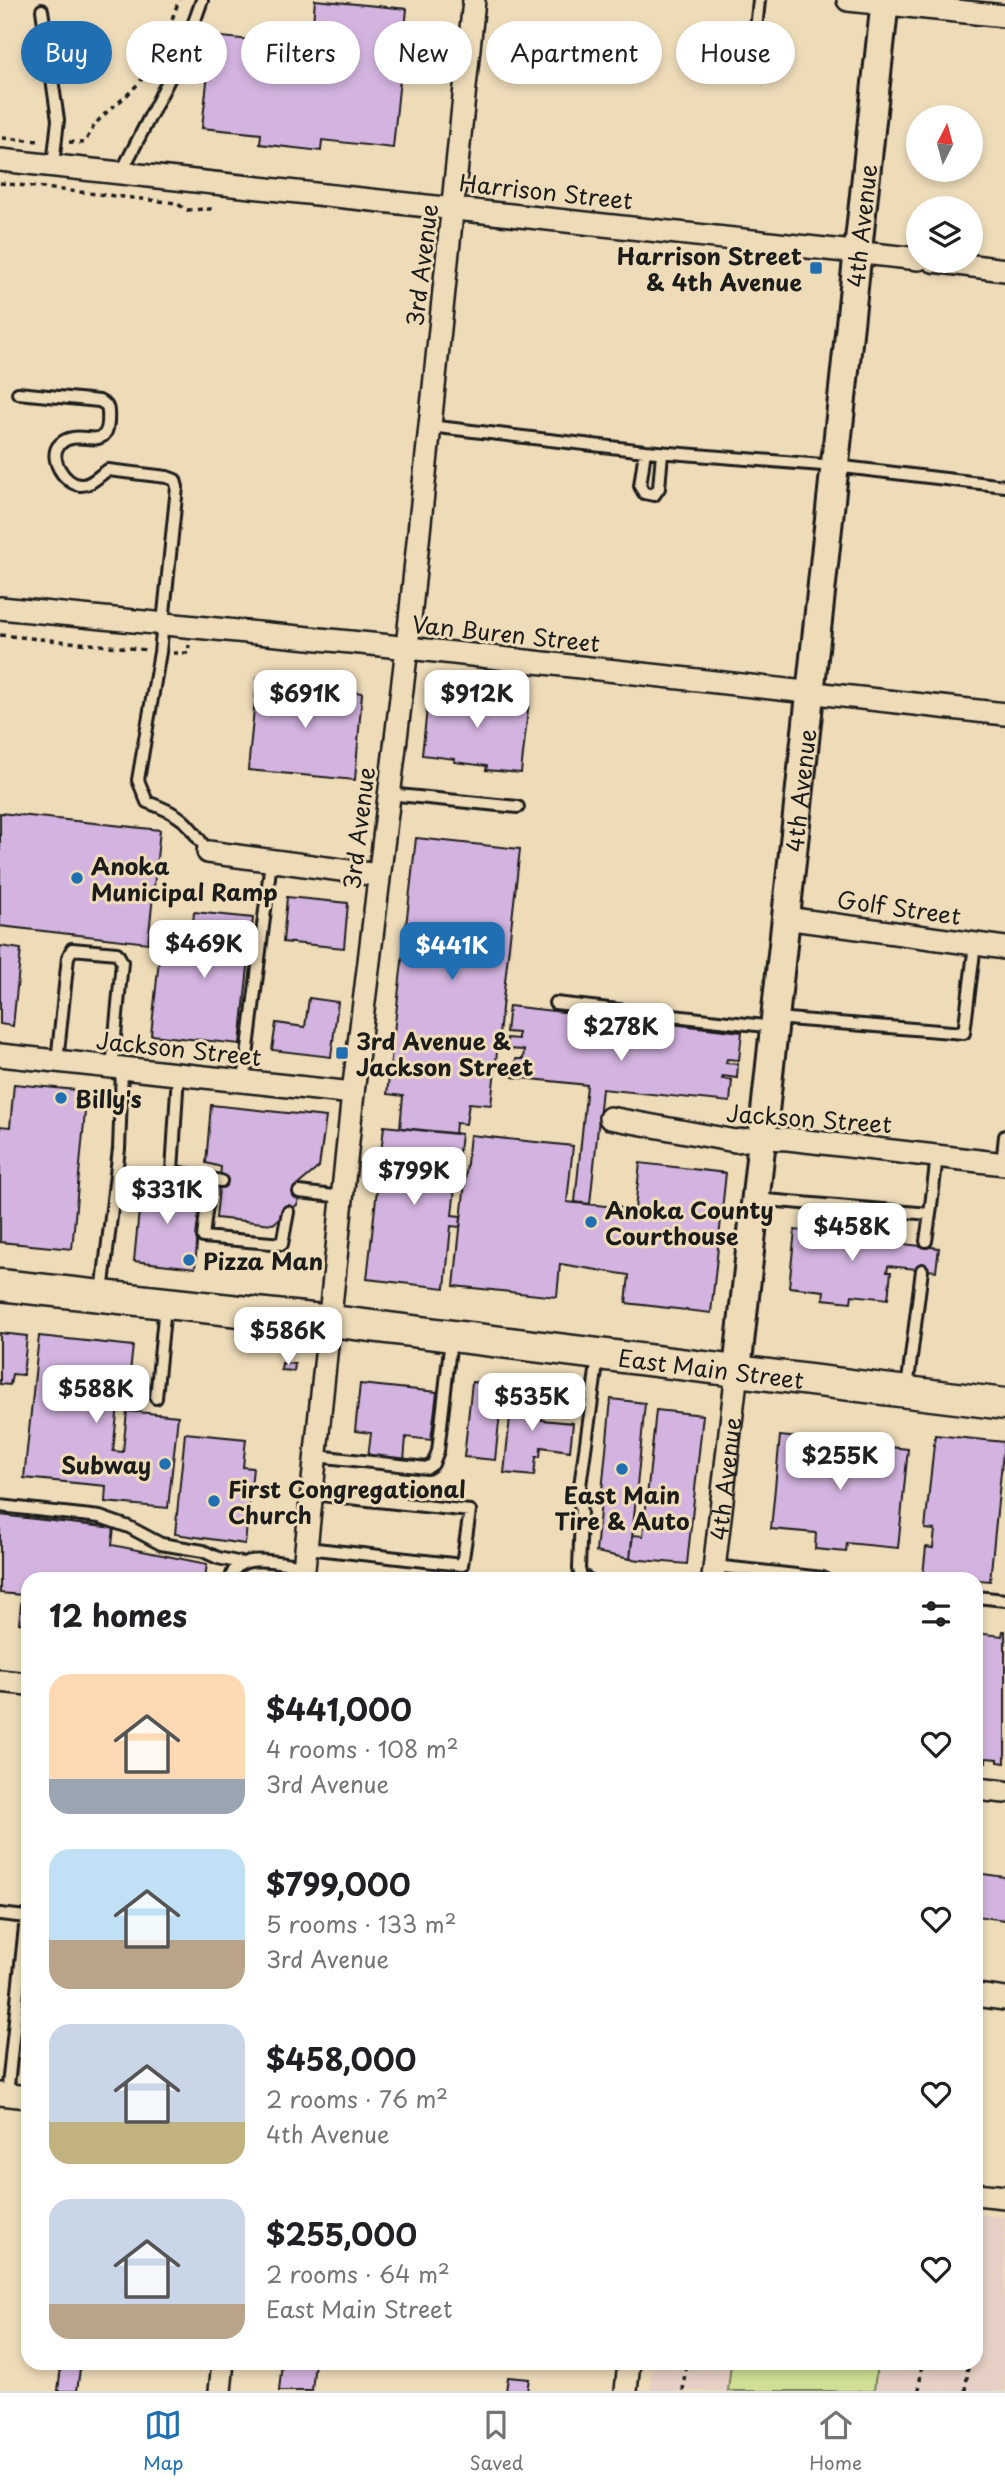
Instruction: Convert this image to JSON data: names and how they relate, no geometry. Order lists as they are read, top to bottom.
{
  "streets": {
    "main road": ["East Main Street"],
    "street": [
      "Harrison Street",
      "4th Avenue",
      "3rd Avenue",
      "Van Buren Street",
      "Golf Street",
      "Jackson Street"
    ]
  },
  "crossings": [
    ["Harrison Street", "4th Avenue"],
    ["Harrison Street", "3rd Avenue"],
    ["4th Avenue", "Van Buren Street"],
    ["4th Avenue", "Golf Street"],
    ["4th Avenue", "Jackson Street"],
    ["4th Avenue", "East Main Street"],
    ["3rd Avenue", "Van Buren Street"],
    ["3rd Avenue", "Jackson Street"],
    ["3rd Avenue", "East Main Street"]
  ],
  "places": {
    "transit": ["Harrison Street & 4th Avenue", "3rd Avenue & Jackson Street"],
    "other": [
      "Anoka Municipal Ramp",
      "Billy's",
      "Anoka County Courthouse",
      "Pizza Man",
      "Subway",
      "East Main Tire & Auto",
      "First Congregational Church"
    ]
  },
  "north": "top",
  "page": {
    "chip": [
      "Buy",
      "Rent",
      "Filters",
      "New",
      "Apartment",
      "House"
    ],
    "price": [
      "$691K",
      "$912K",
      "$469K",
      "$441K",
      "$278K",
      "$799K",
      "$331K",
      "$458K",
      "$586K",
      "$588K",
      "$535K",
      "$255K"
    ],
    "heading": "12 homes",
    "list": [
      {
        "name": "$441,000",
        "note": "4 rooms · 108 m² · 3rd Avenue"
      },
      {
        "name": "$799,000",
        "note": "5 rooms · 133 m² · 3rd Avenue"
      },
      {
        "name": "$458,000",
        "note": "2 rooms · 76 m² · 4th Avenue"
      },
      {
        "name": "$255,000",
        "note": "2 rooms · 64 m² · East Main Street"
      }
    ],
    "tabs": ["Map", "Saved", "Home"]
  }
}
